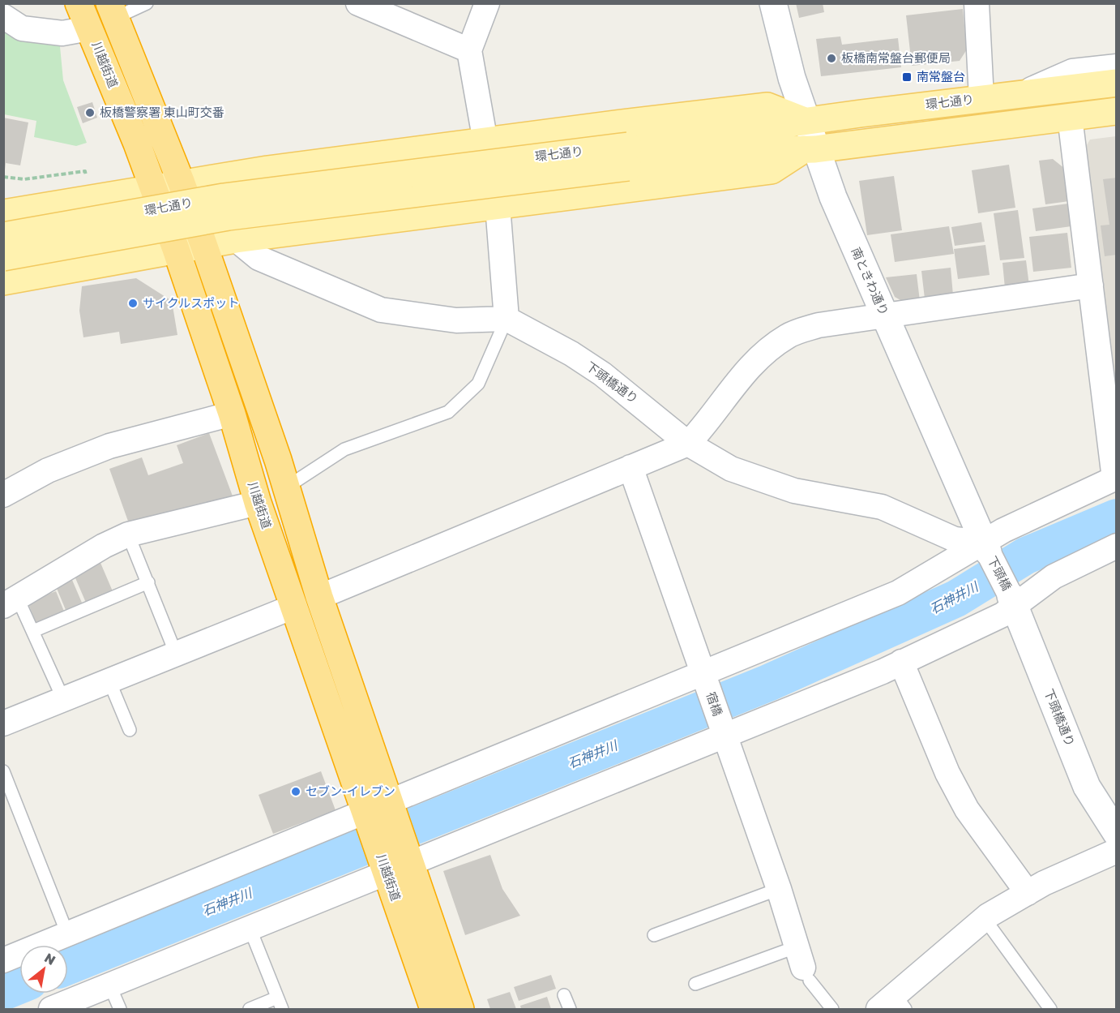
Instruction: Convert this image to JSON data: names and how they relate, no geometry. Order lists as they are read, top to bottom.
{
  "streets": {
    "highway": ["川越街道"],
    "main road": ["環七通り"],
    "street": [
      "南ときわ通り",
      "下頭橋通り",
      "下頭橋",
      "宿橋"
    ]
  },
  "crossings": [
    ["環七通り", "南ときわ通り"],
    ["南ときわ通り", "下頭橋通り"],
    ["南ときわ通り", "下頭橋"],
    ["下頭橋通り", "下頭橋"]
  ],
  "water": ["石神井川"],
  "places": {
    "other": [
      "板橋南常盤台郵便局",
      "板橋警察署 東山町交番",
      "サイクルスポット",
      "セブン-イレブン"
    ],
    "transit": ["南常盤台"]
  },
  "north": "top right"
}
